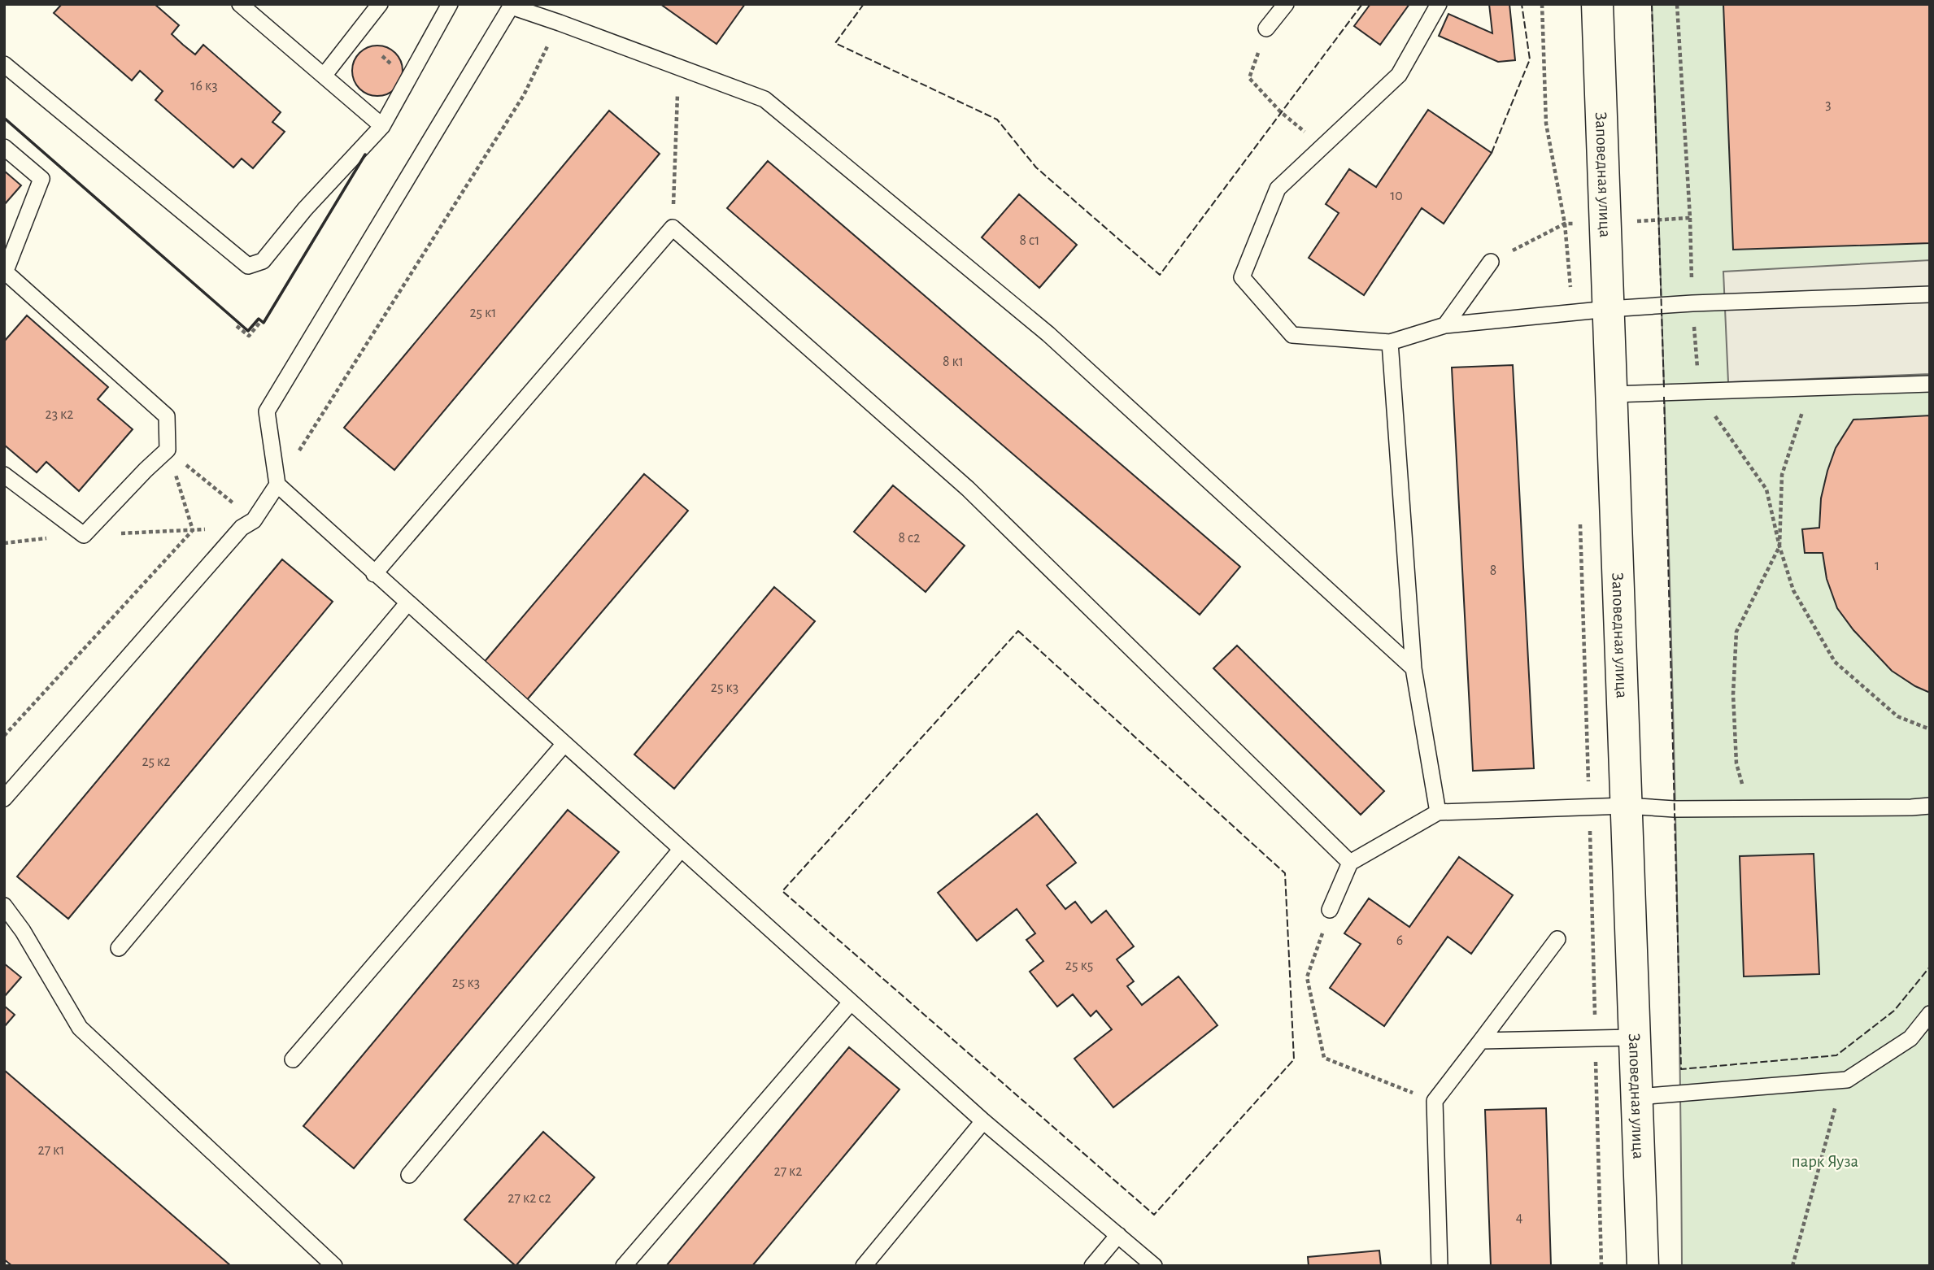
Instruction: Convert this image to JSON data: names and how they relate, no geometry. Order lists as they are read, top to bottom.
{
  "streets": {
    "street": ["Заповедная улица"]
  },
  "parks": ["парк Яуза"],
  "house_numbers": [
    "16 к3",
    "3",
    "10",
    "8 с1",
    "25 к1",
    "8 к1",
    "23 к2",
    "8 с2",
    "1",
    "8",
    "25 к3",
    "25 к2",
    "6",
    "25 к5",
    "25 к3",
    "27 к1",
    "27 к2",
    "27 к2 с2",
    "4"
  ]
}
